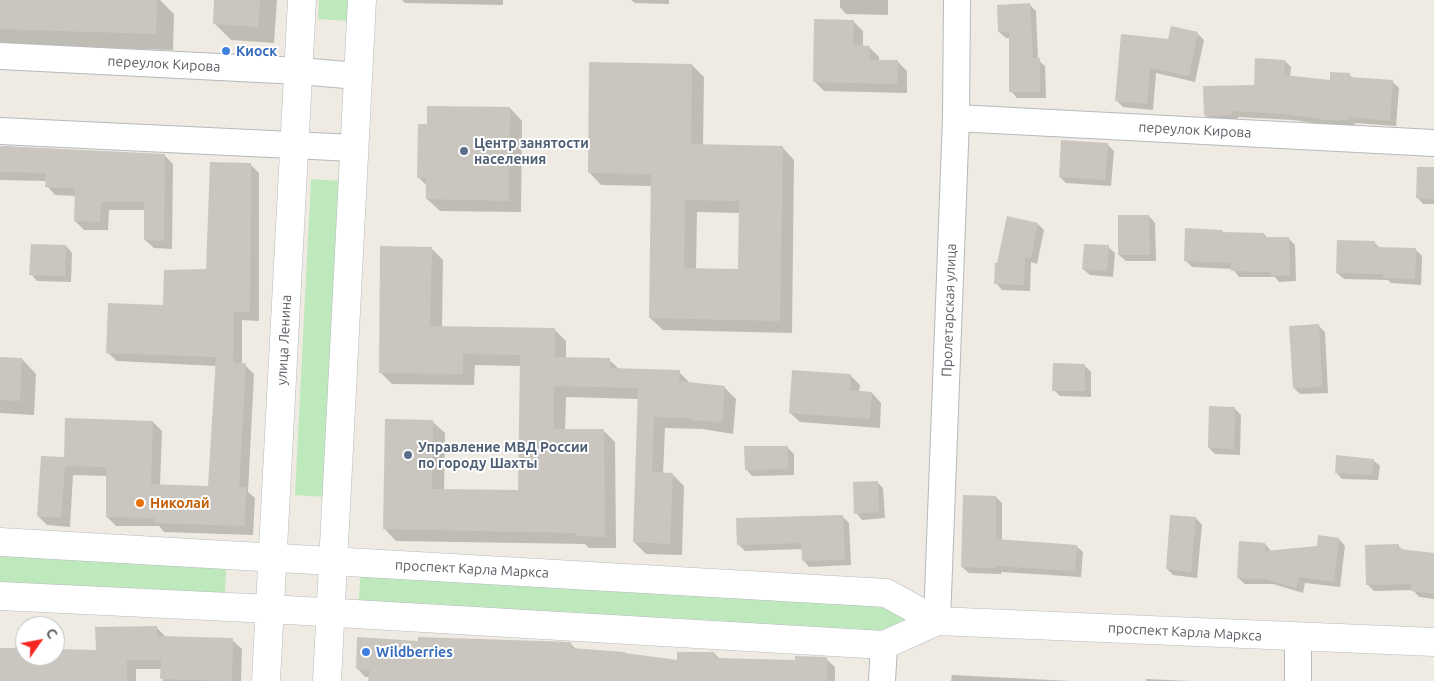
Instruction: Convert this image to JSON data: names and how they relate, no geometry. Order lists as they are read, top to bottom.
{
  "streets": {
    "main road": ["улица Ленина", "проспект Карла Маркса"],
    "street": ["переулок Кирова", "Пролетарская улица"]
  },
  "crossings": [
    ["переулок Кирова", "Пролетарская улица"],
    ["переулок Кирова", "улица Ленина"],
    ["Пролетарская улица", "проспект Карла Маркса"],
    ["улица Ленина", "проспект Карла Маркса"]
  ],
  "places": [
    "Киоск",
    "Центр занятости населения",
    "Управление МВД России по городу Шахты",
    "Николай",
    "Wildberries"
  ],
  "north": "top right"
}
